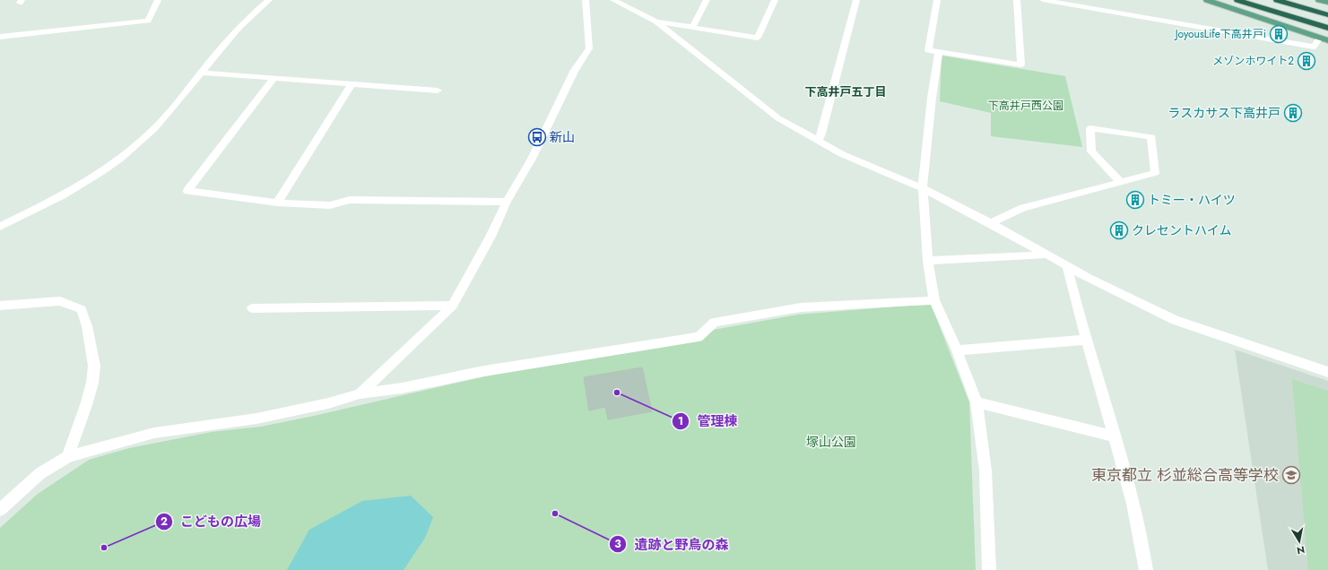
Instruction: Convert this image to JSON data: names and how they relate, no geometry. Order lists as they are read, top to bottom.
{
  "districts": ["下高井戸五丁目"],
  "parks": ["下高井戸西公園", "塚山公園"],
  "places": {
    "building": [
      "JoyousLife下高井戸i",
      "メゾンホワイト2",
      "ラスカサス下高井戸",
      "トミー・ハイツ",
      "クレセントハイム"
    ],
    "bus stop": ["新山"],
    "other": ["管理棟", "遺跡と野鳥の森", "こどもの広場"],
    "school or university": ["東京都立 杉並総合高等学校"]
  },
  "north": "bottom"
}
